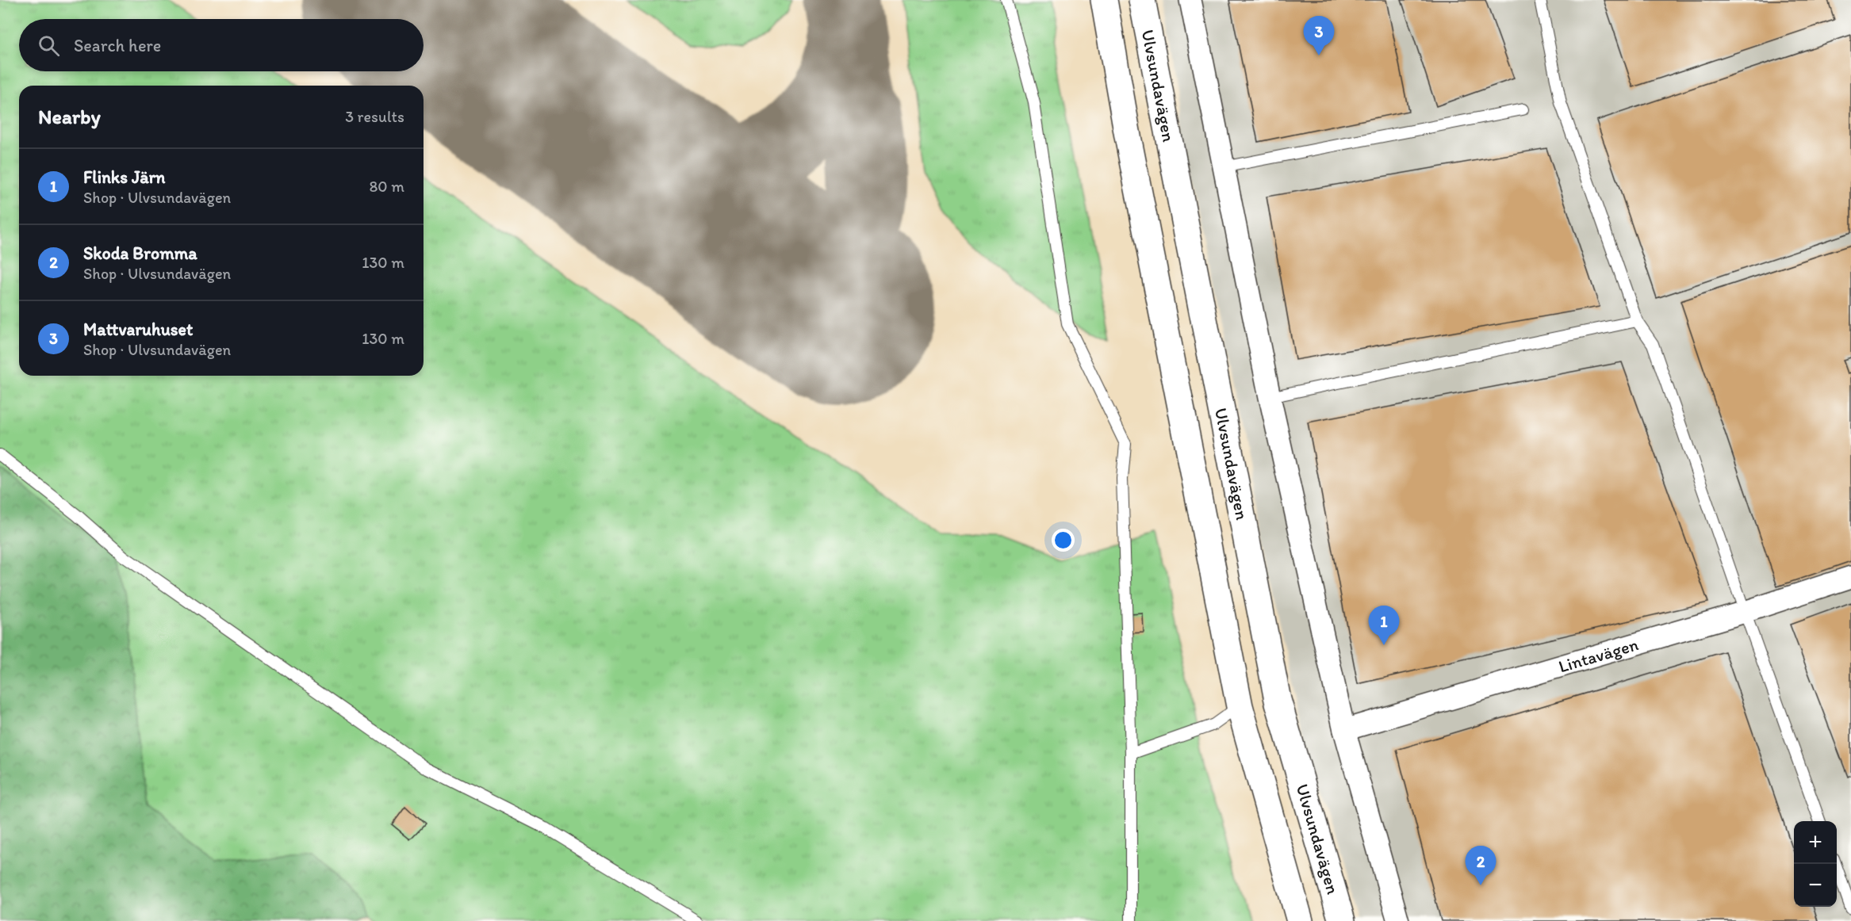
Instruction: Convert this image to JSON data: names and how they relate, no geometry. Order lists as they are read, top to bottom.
{
  "streets": {
    "main road": ["Ulvsundavägen"],
    "street": ["Lintavägen"]
  },
  "page": {
    "pins": ["3", "1", "2"],
    "search": "Search here",
    "heading": ["Nearby", "3 results"],
    "list": [
      {
        "mark": "1",
        "name": "Flinks Järn",
        "note": "Shop · Ulvsundavägen",
        "value": "80 m"
      },
      {
        "mark": "2",
        "name": "Skoda Bromma",
        "note": "Shop · Ulvsundavägen",
        "value": "130 m"
      },
      {
        "mark": "3",
        "name": "Mattvaruhuset",
        "note": "Shop · Ulvsundavägen",
        "value": "130 m"
      }
    ],
    "map_buttons": ["+", "−"]
  }
}
